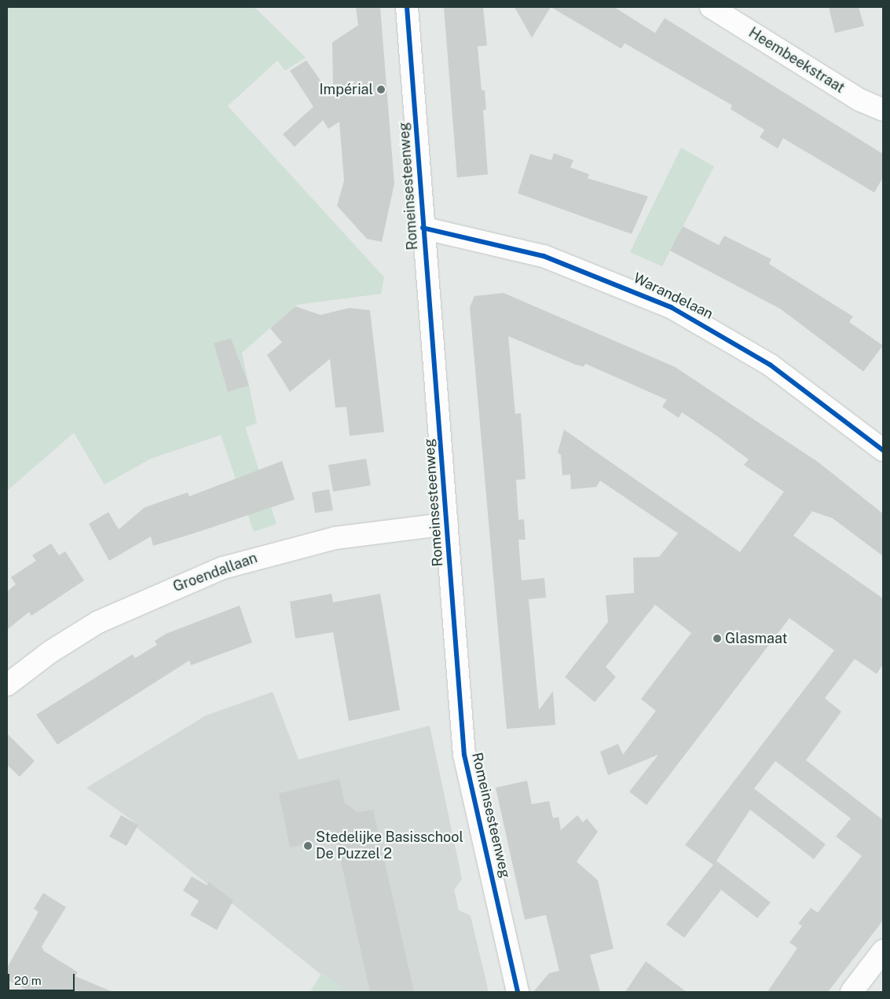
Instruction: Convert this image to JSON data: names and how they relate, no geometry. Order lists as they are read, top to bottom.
{
  "streets": {
    "street": [
      "Heembeekstraat",
      "Romeinsesteenweg",
      "Warandelaan",
      "Groendallaan"
    ]
  },
  "crossings": [
    ["Romeinsesteenweg", "Warandelaan"],
    ["Romeinsesteenweg", "Groendallaan"]
  ],
  "places": ["Impérial", "Glasmaat", "Stedelijke Basisschool De Puzzel 2"],
  "scale_bar": "20 m"
}
